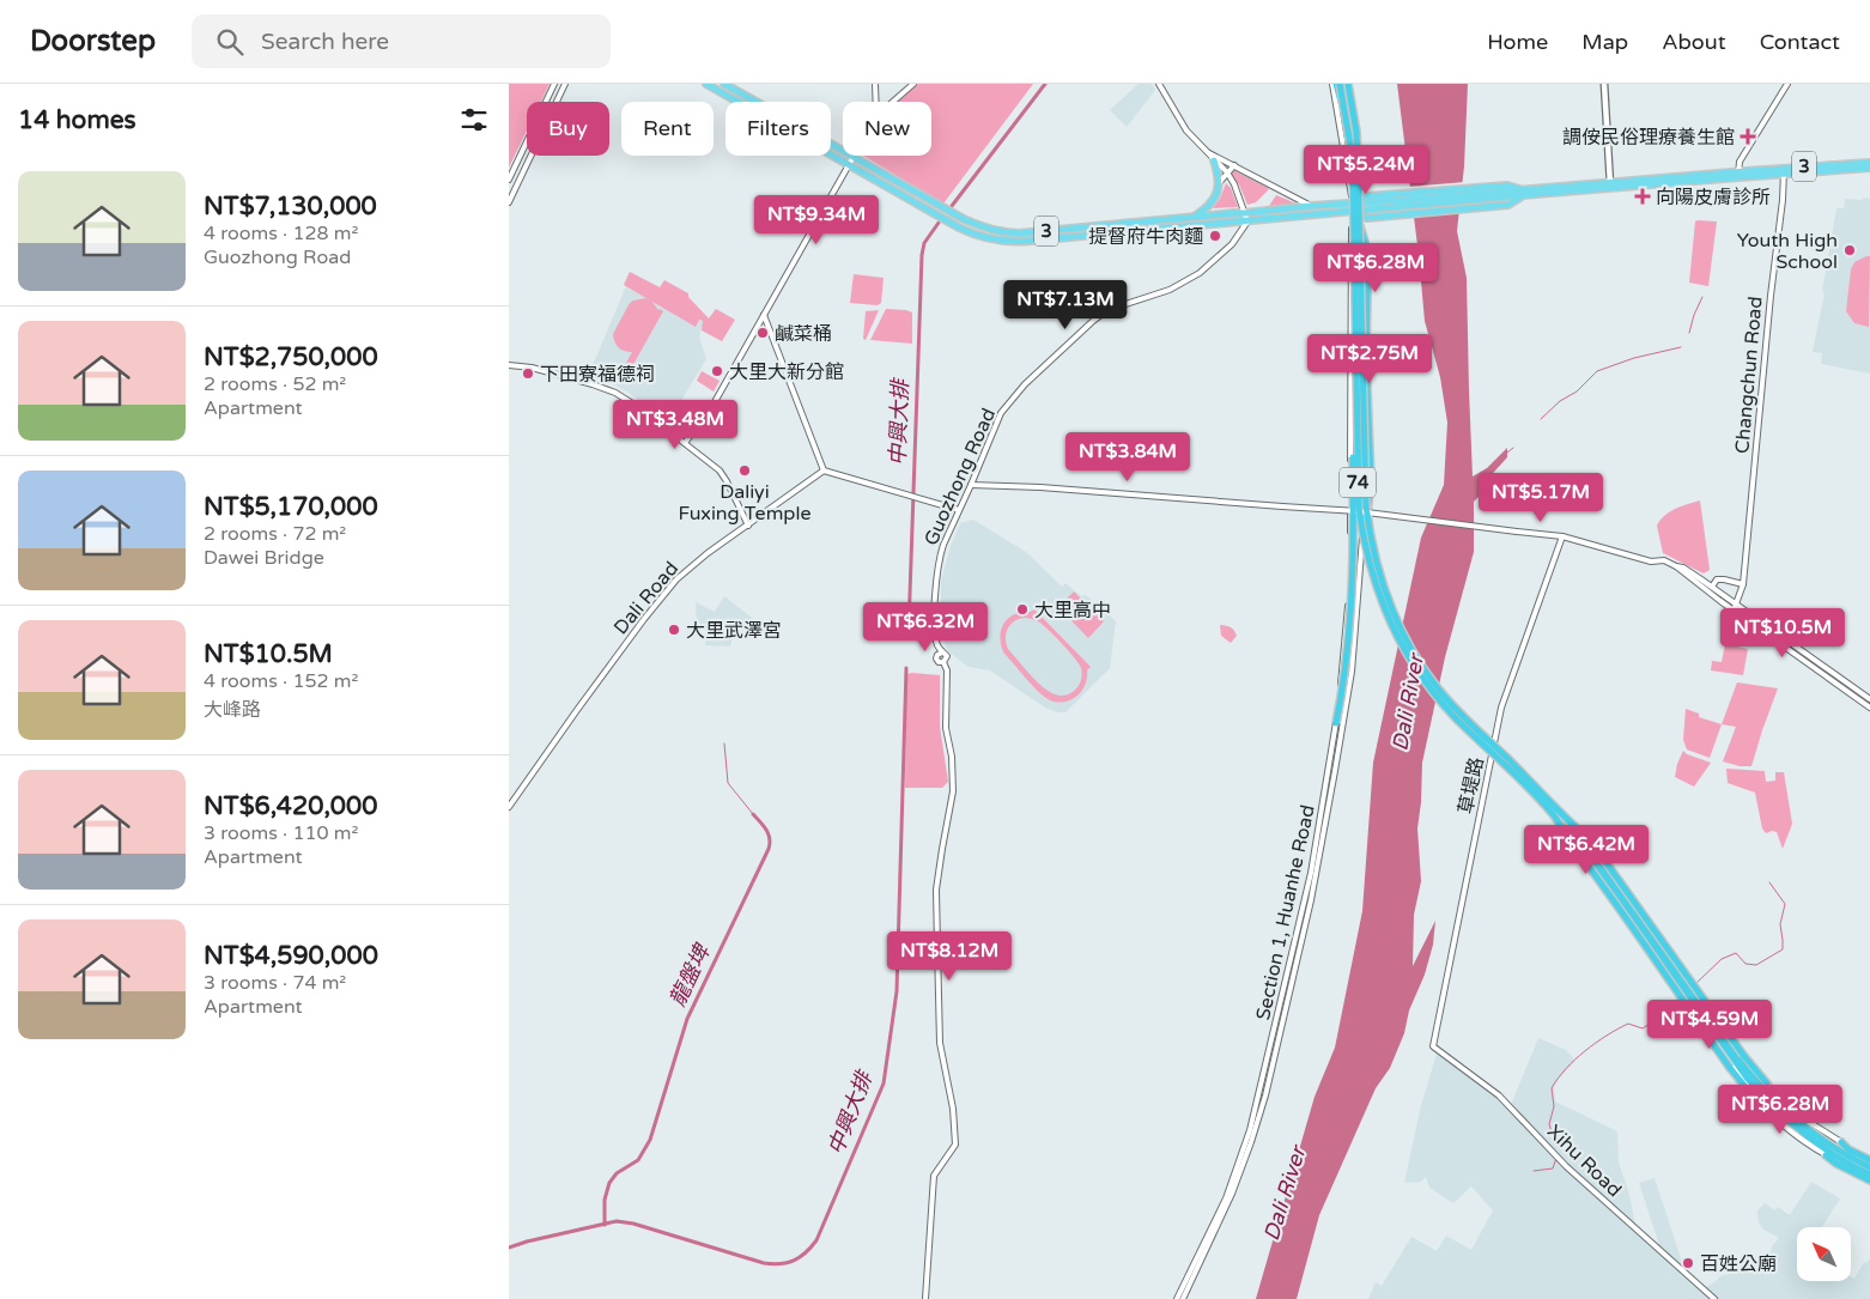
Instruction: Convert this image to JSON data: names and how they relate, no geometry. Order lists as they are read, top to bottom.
{
  "streets": {
    "highway": ["74"],
    "main road": ["3"],
    "street": [
      "Changchun Road",
      "Guozhong Road",
      "Dali Road",
      "草堤路",
      "Section 1, Huanhe Road",
      "Xihu Road"
    ]
  },
  "crossings": [
    ["3", "Changchun Road"],
    ["3", "Guozhong Road"],
    ["3", "Section 1, Huanhe Road"],
    ["草堤路", "Xihu Road"]
  ],
  "water": ["中興大排", "Dali River", "龍盤埤"],
  "places": {
    "health": ["調侒民俗理療養生館", "向陽皮膚診所"],
    "other": [
      "提督府牛肉麵",
      "Youth High School",
      "鹹菜桶",
      "大里大新分館",
      "下田寮福德祠",
      "Daliyi Fuxing Temple",
      "大里高中",
      "大里武澤宮",
      "百姓公廟"
    ]
  },
  "north": "top left",
  "page": {
    "header": "Doorstep",
    "search": "Search here",
    "nav": [
      "Home",
      "Map",
      "About",
      "Contact"
    ],
    "heading": "14 homes",
    "chip": [
      "Buy",
      "Rent",
      "Filters",
      "New"
    ],
    "price": [
      "NT$5.24M",
      "NT$9.34M",
      "NT$6.28M",
      "NT$7.13M",
      "NT$2.75M",
      "NT$3.48M",
      "NT$3.84M",
      "NT$5.17M",
      "NT$6.32M",
      "NT$10.5M",
      "NT$6.42M",
      "NT$8.12M",
      "NT$4.59M",
      "NT$6.28M"
    ],
    "list": [
      {
        "name": "NT$7,130,000",
        "note": "4 rooms · 128 m² · Guozhong Road"
      },
      {
        "name": "NT$2,750,000",
        "note": "2 rooms · 52 m² · Apartment"
      },
      {
        "name": "NT$5,170,000",
        "note": "2 rooms · 72 m² · Dawei Bridge"
      },
      {
        "name": "NT$10.5M",
        "note": "4 rooms · 152 m² · 大峰路"
      },
      {
        "name": "NT$6,420,000",
        "note": "3 rooms · 110 m² · Apartment"
      },
      {
        "name": "NT$4,590,000",
        "note": "3 rooms · 74 m² · Apartment"
      }
    ]
  }
}
